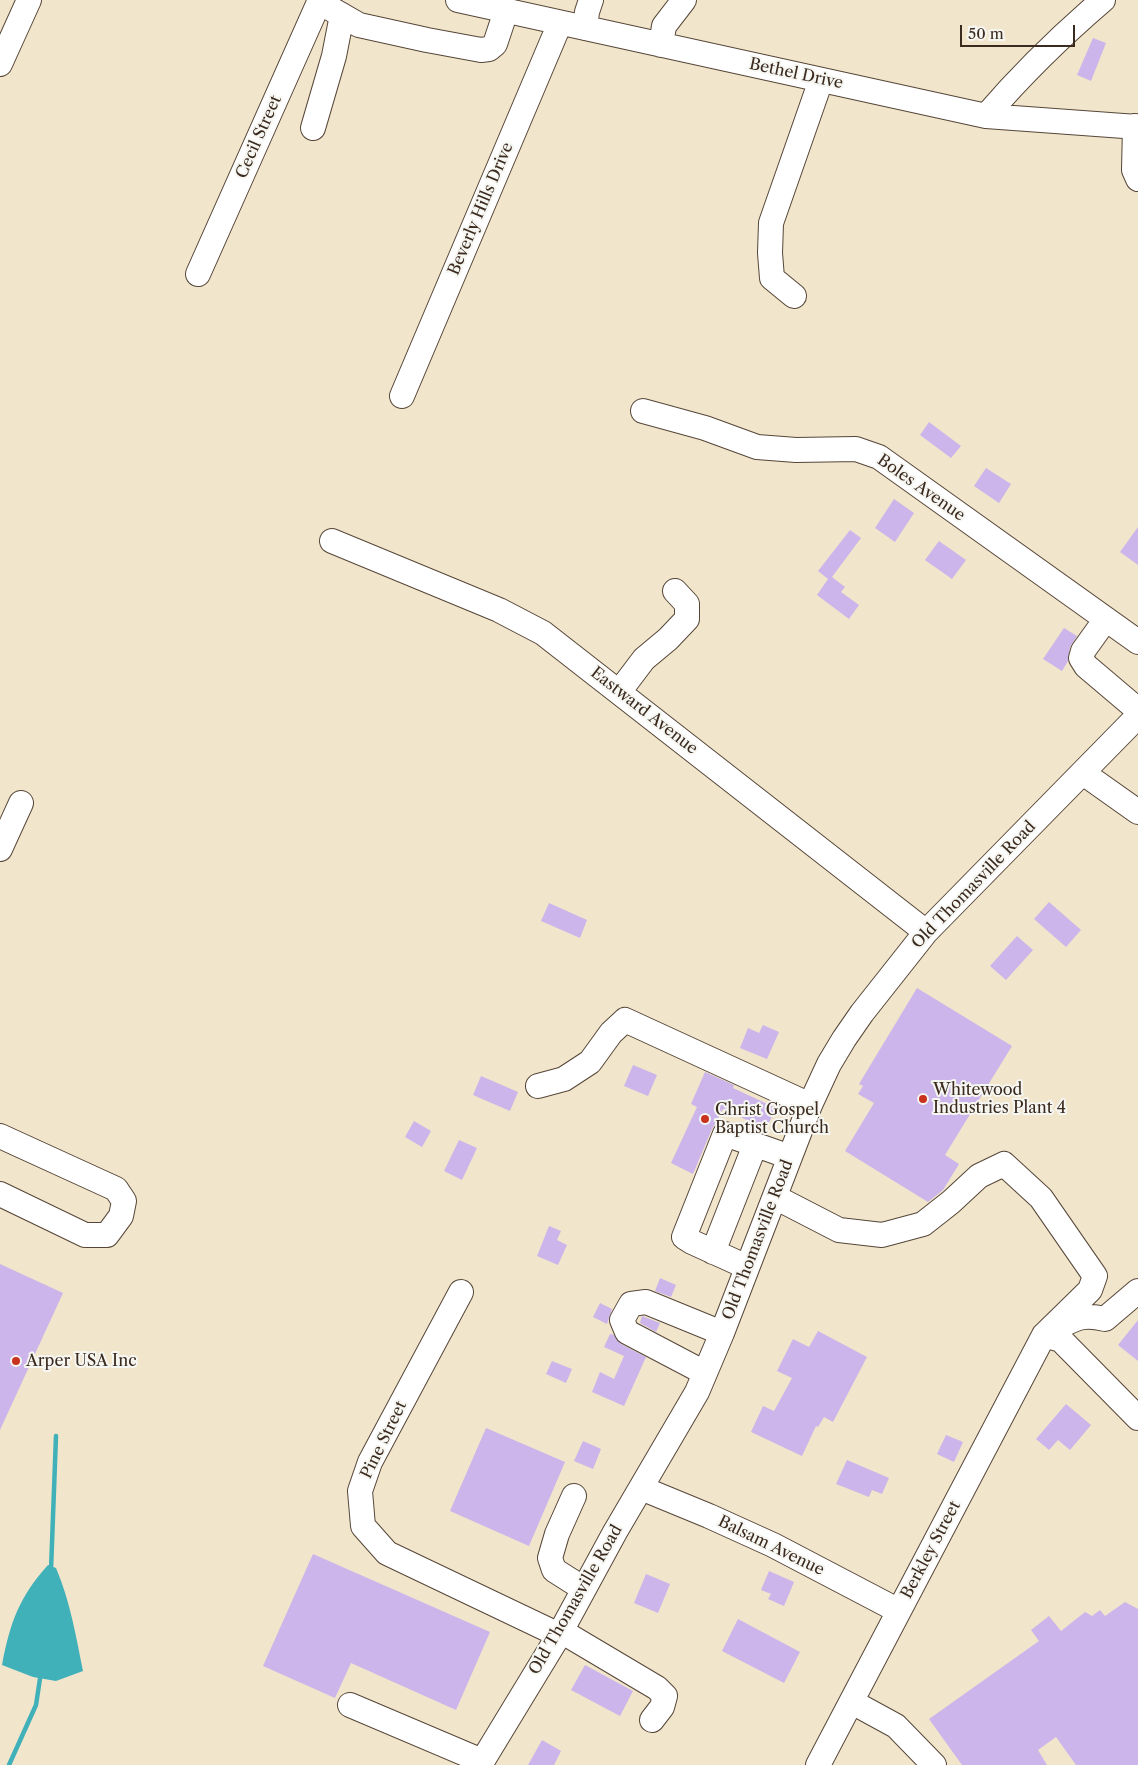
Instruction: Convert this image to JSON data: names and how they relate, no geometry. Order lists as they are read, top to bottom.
{
  "streets": {
    "street": [
      "Bethel Drive",
      "Cecil Street",
      "Beverly Hills Drive",
      "Boles Avenue",
      "Eastward Avenue",
      "Old Thomasville Road",
      "Pine Street",
      "Balsam Avenue",
      "Berkley Street"
    ]
  },
  "crossings": [
    ["Bethel Drive", "Beverly Hills Drive"],
    ["Eastward Avenue", "Old Thomasville Road"],
    ["Old Thomasville Road", "Pine Street"],
    ["Old Thomasville Road", "Balsam Avenue"],
    ["Old Thomasville Road", "Berkley Street"],
    ["Balsam Avenue", "Berkley Street"]
  ],
  "places": ["Whitewood Industries Plant 4", "Christ Gospel Baptist Church", "Arper USA Inc"],
  "scale_bar": "50 m"
}
